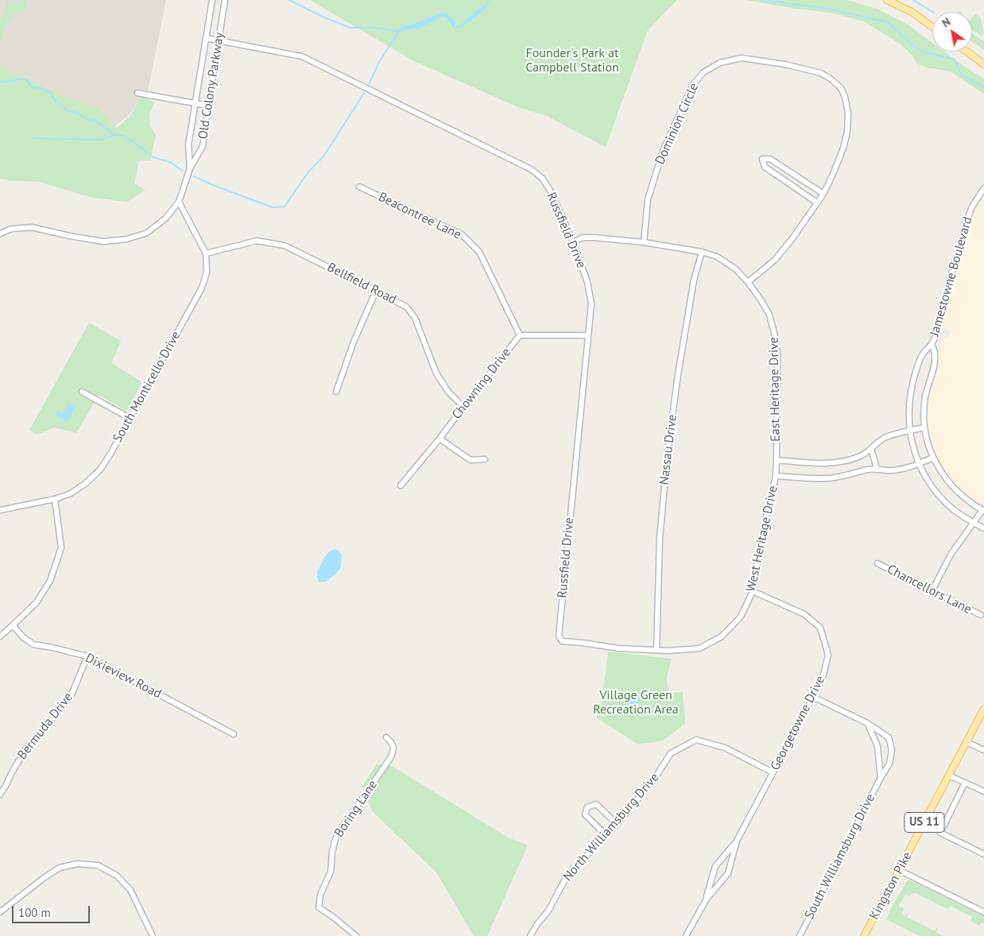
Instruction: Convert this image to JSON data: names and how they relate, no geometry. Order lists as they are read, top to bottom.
{
  "streets": {
    "main road": ["US 11", "Kingston Pike"],
    "street": [
      "Old Colony Parkway",
      "Dominion Circle",
      "Beacontree Lane",
      "Russfield Drive",
      "Jamestowne Boulevard",
      "Bellfield Road",
      "Chowning Drive",
      "South Monticello Drive",
      "East Heritage Drive",
      "Nassau Drive",
      "West Heritage Drive",
      "Chancellors Lane",
      "Dixieview Road",
      "Georgetowne Drive",
      "Bermuda Drive",
      "Boring Lane",
      "North Williamsburg Drive",
      "South Williamsburg Drive"
    ]
  },
  "crossings": [
    ["Old Colony Parkway", "Russfield Drive"],
    ["Old Colony Parkway", "South Monticello Drive"],
    ["Dominion Circle", "East Heritage Drive"],
    ["Beacontree Lane", "Chowning Drive"],
    ["Russfield Drive", "Chowning Drive"],
    ["Russfield Drive", "East Heritage Drive"],
    ["Russfield Drive", "West Heritage Drive"],
    ["Bellfield Road", "Chowning Drive"],
    ["Bellfield Road", "South Monticello Drive"],
    ["East Heritage Drive", "Nassau Drive"],
    ["East Heritage Drive", "West Heritage Drive"],
    ["Nassau Drive", "West Heritage Drive"],
    ["West Heritage Drive", "Georgetowne Drive"],
    ["Dixieview Road", "Bermuda Drive"],
    ["Georgetowne Drive", "North Williamsburg Drive"],
    ["Georgetowne Drive", "South Williamsburg Drive"]
  ],
  "parks": ["Founder's Park at Campbell Station", "Village Green Recreation Area"],
  "scale_bar": "100 m",
  "north": "top left"
}
